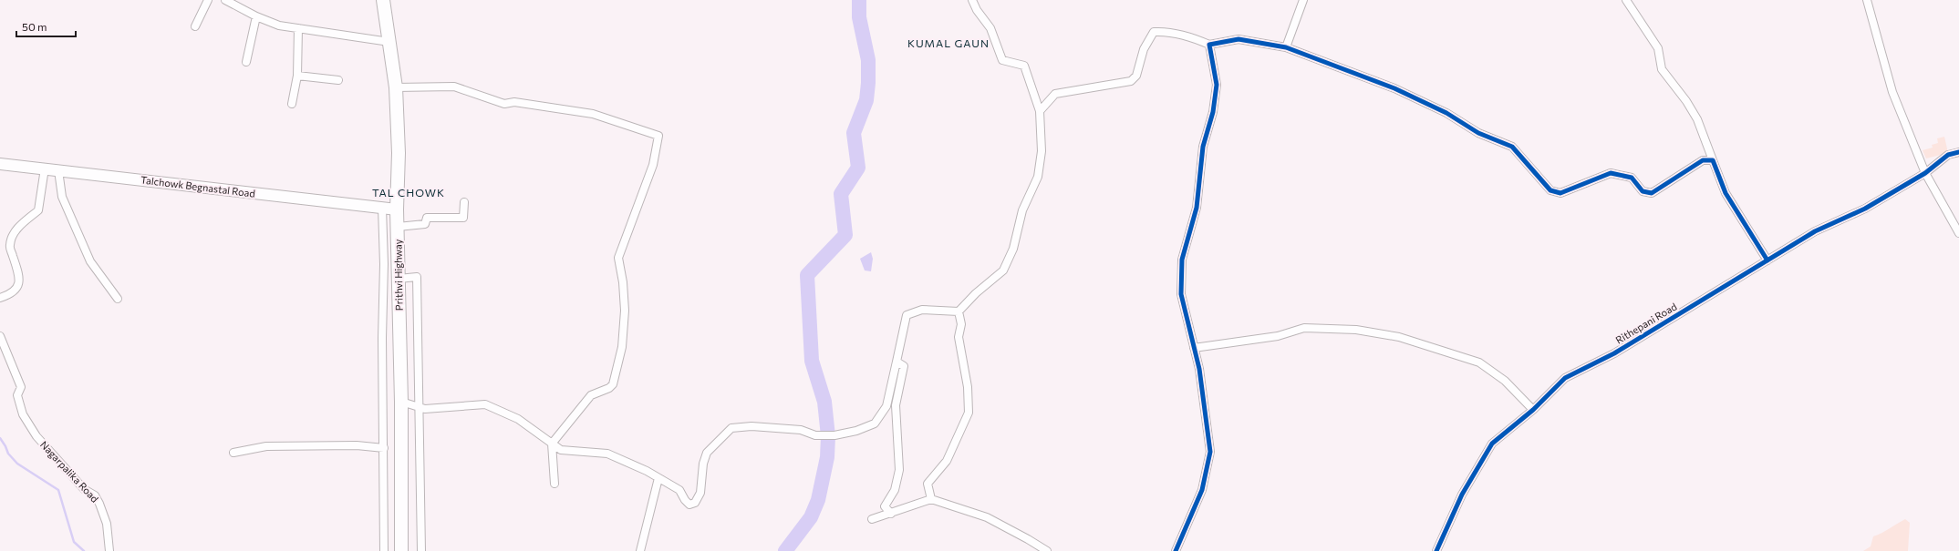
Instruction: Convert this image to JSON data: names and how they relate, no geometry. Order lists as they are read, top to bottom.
{
  "streets": {
    "highway": ["Prithvi Highway"],
    "main road": ["Talchowk Begnastal Road"],
    "street": ["Rithepani Road", "Nagarpalika Road"]
  },
  "crossings": [
    ["Talchowk Begnastal Road", "Prithvi Highway"]
  ],
  "districts": ["KUMAL GAUN", "TAL CHOWK"],
  "scale_bar": "50 m"
}
